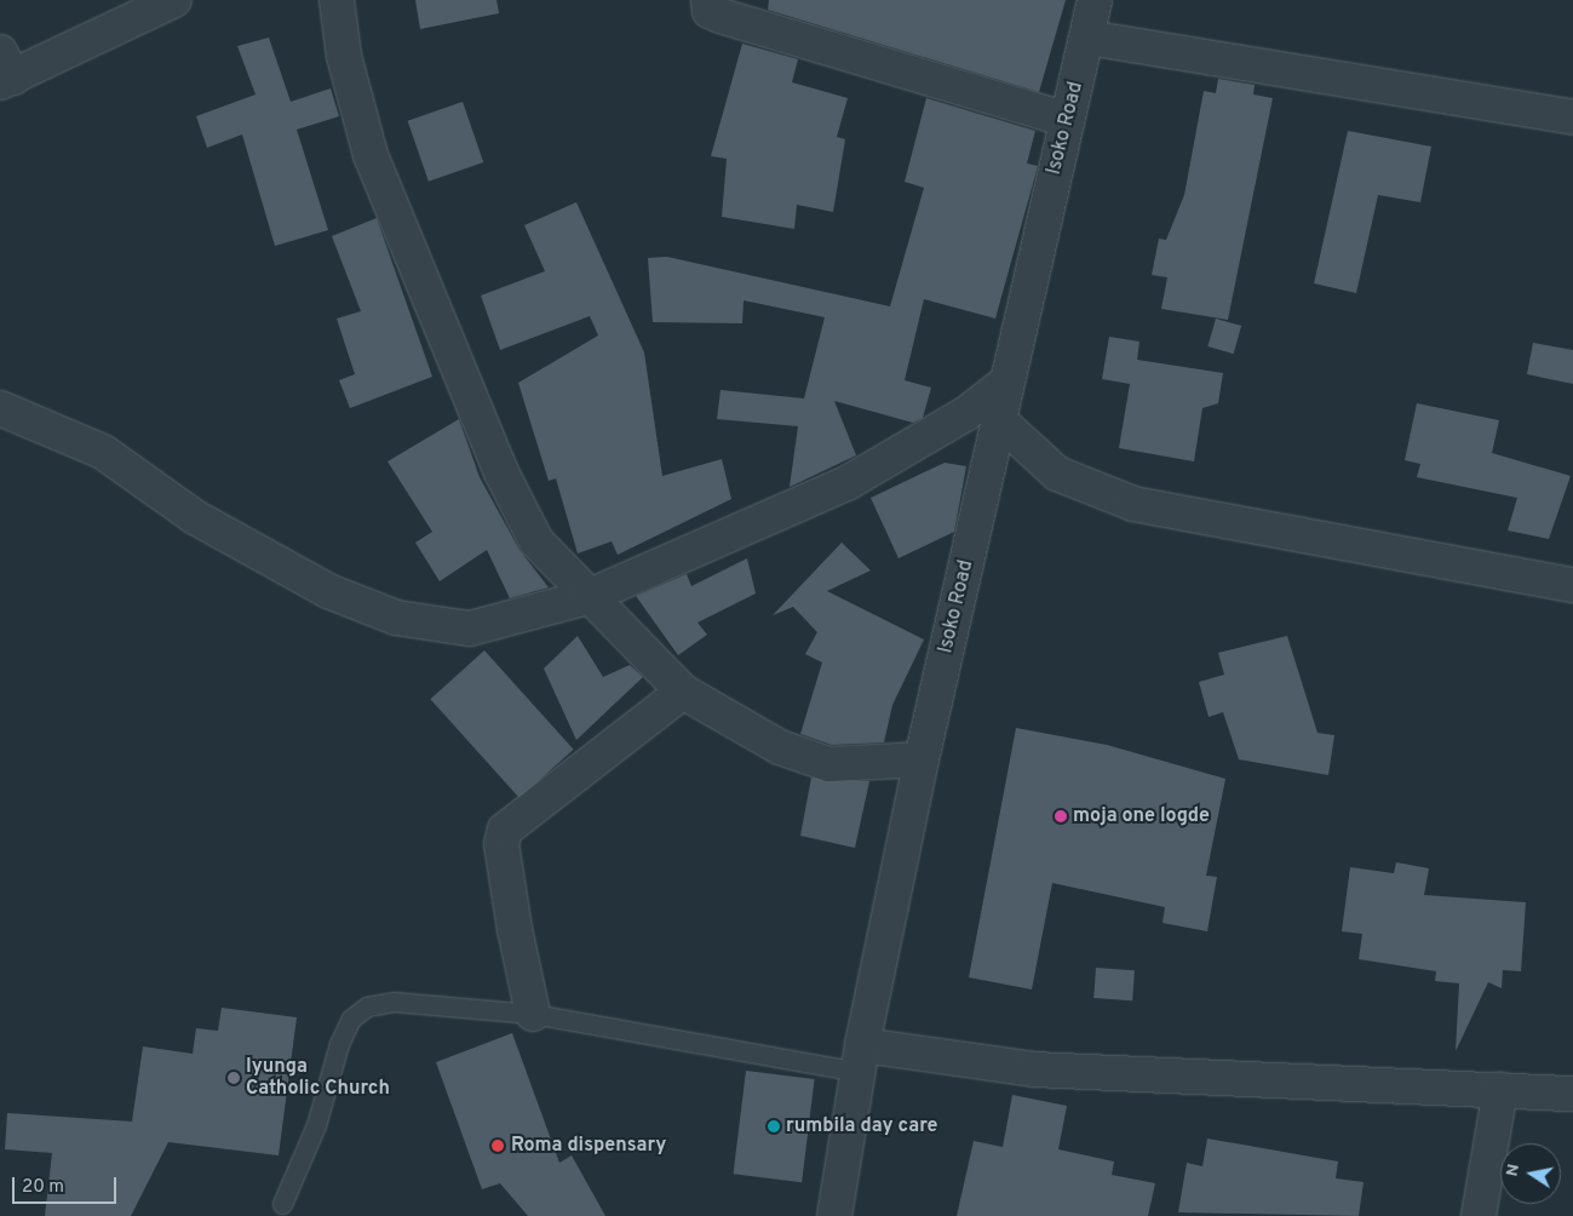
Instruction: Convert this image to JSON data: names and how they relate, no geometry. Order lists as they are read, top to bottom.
{
  "streets": {
    "street": ["Isoko Road"]
  },
  "places": [
    "moja one logde",
    "Iyunga Catholic Church",
    "rumbila day care",
    "Roma dispensary"
  ],
  "scale_bar": "20 m",
  "north": "left"
}
